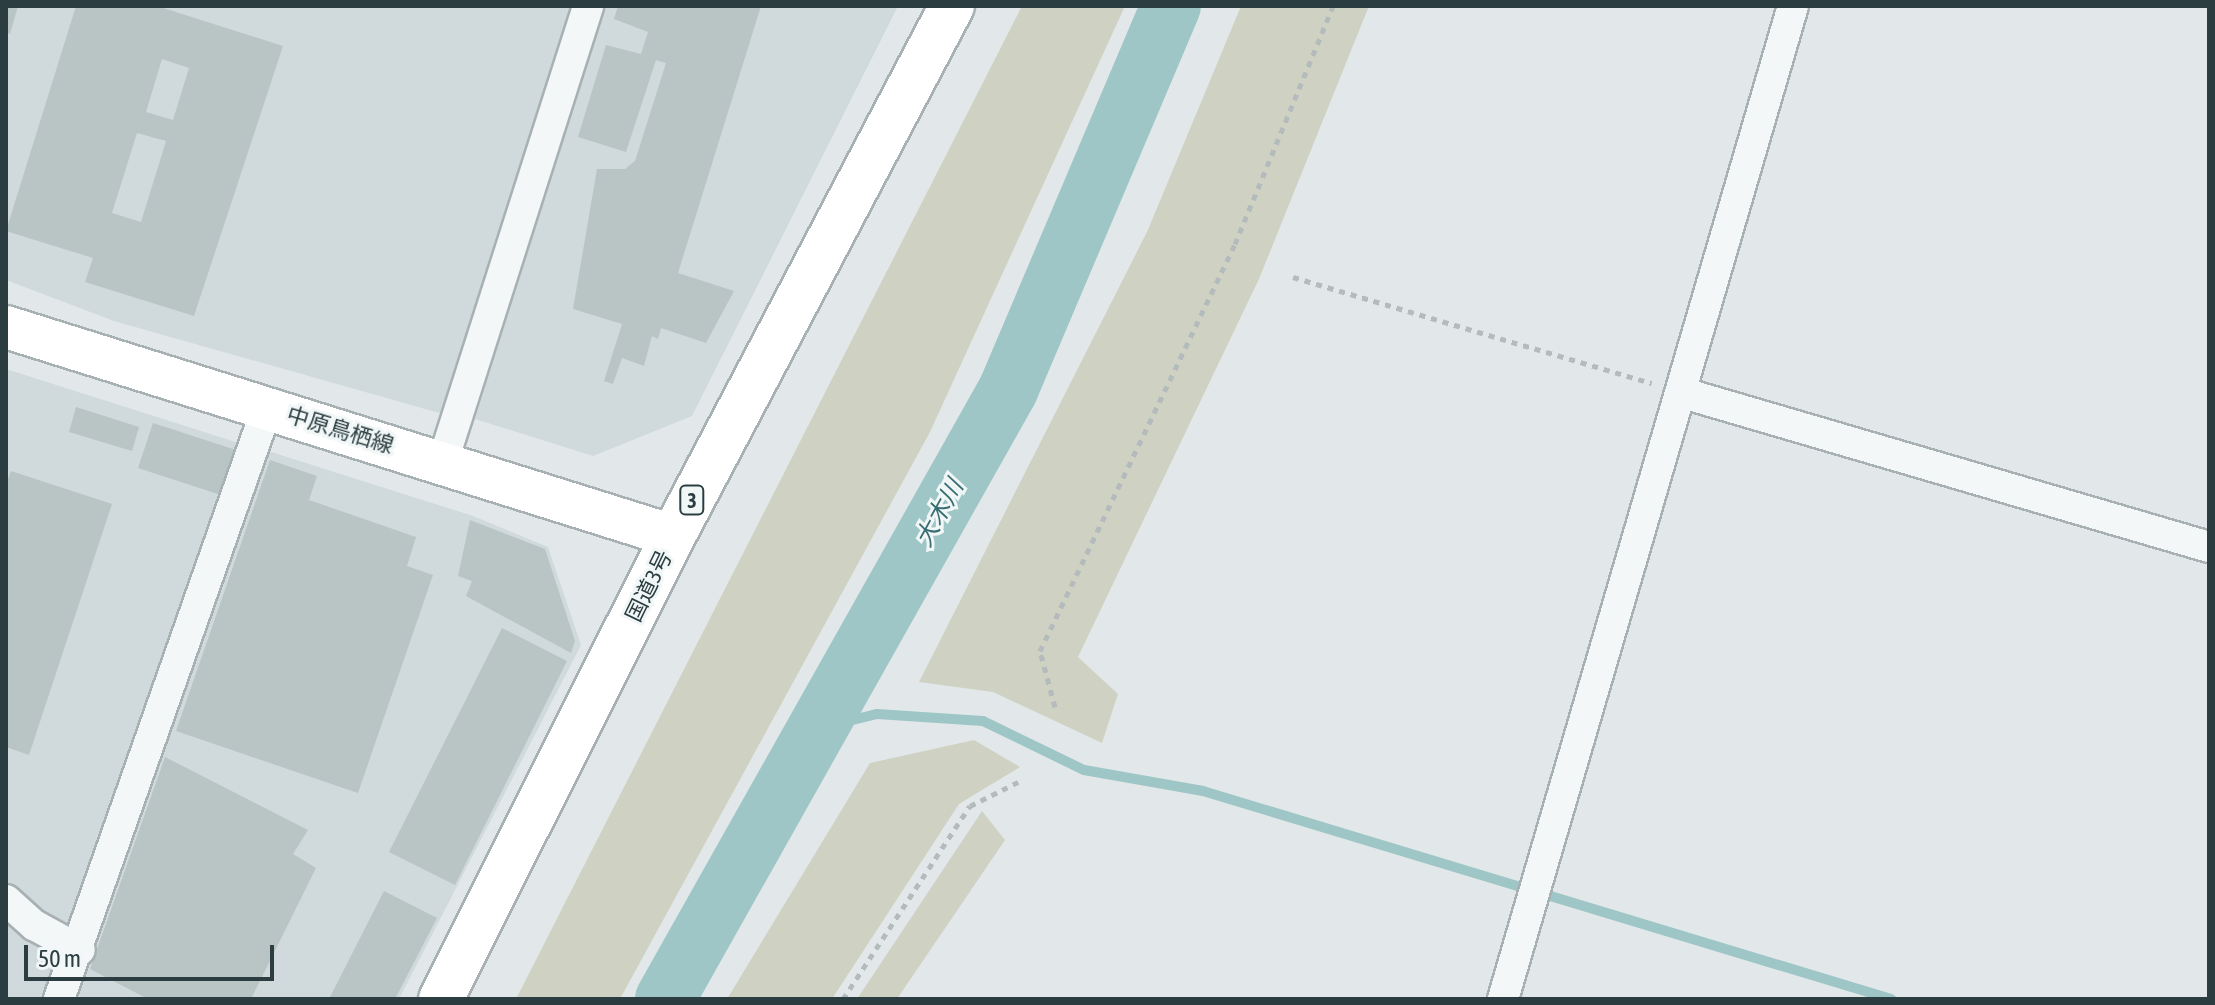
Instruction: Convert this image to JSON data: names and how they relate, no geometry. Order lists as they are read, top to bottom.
{
  "streets": {
    "highway": ["3", "国道3号"],
    "main road": ["中原鳥栖線"]
  },
  "crossings": [
    ["中原鳥栖線", "国道3号"]
  ],
  "water": ["大木川"],
  "scale_bar": "50 m"
}
